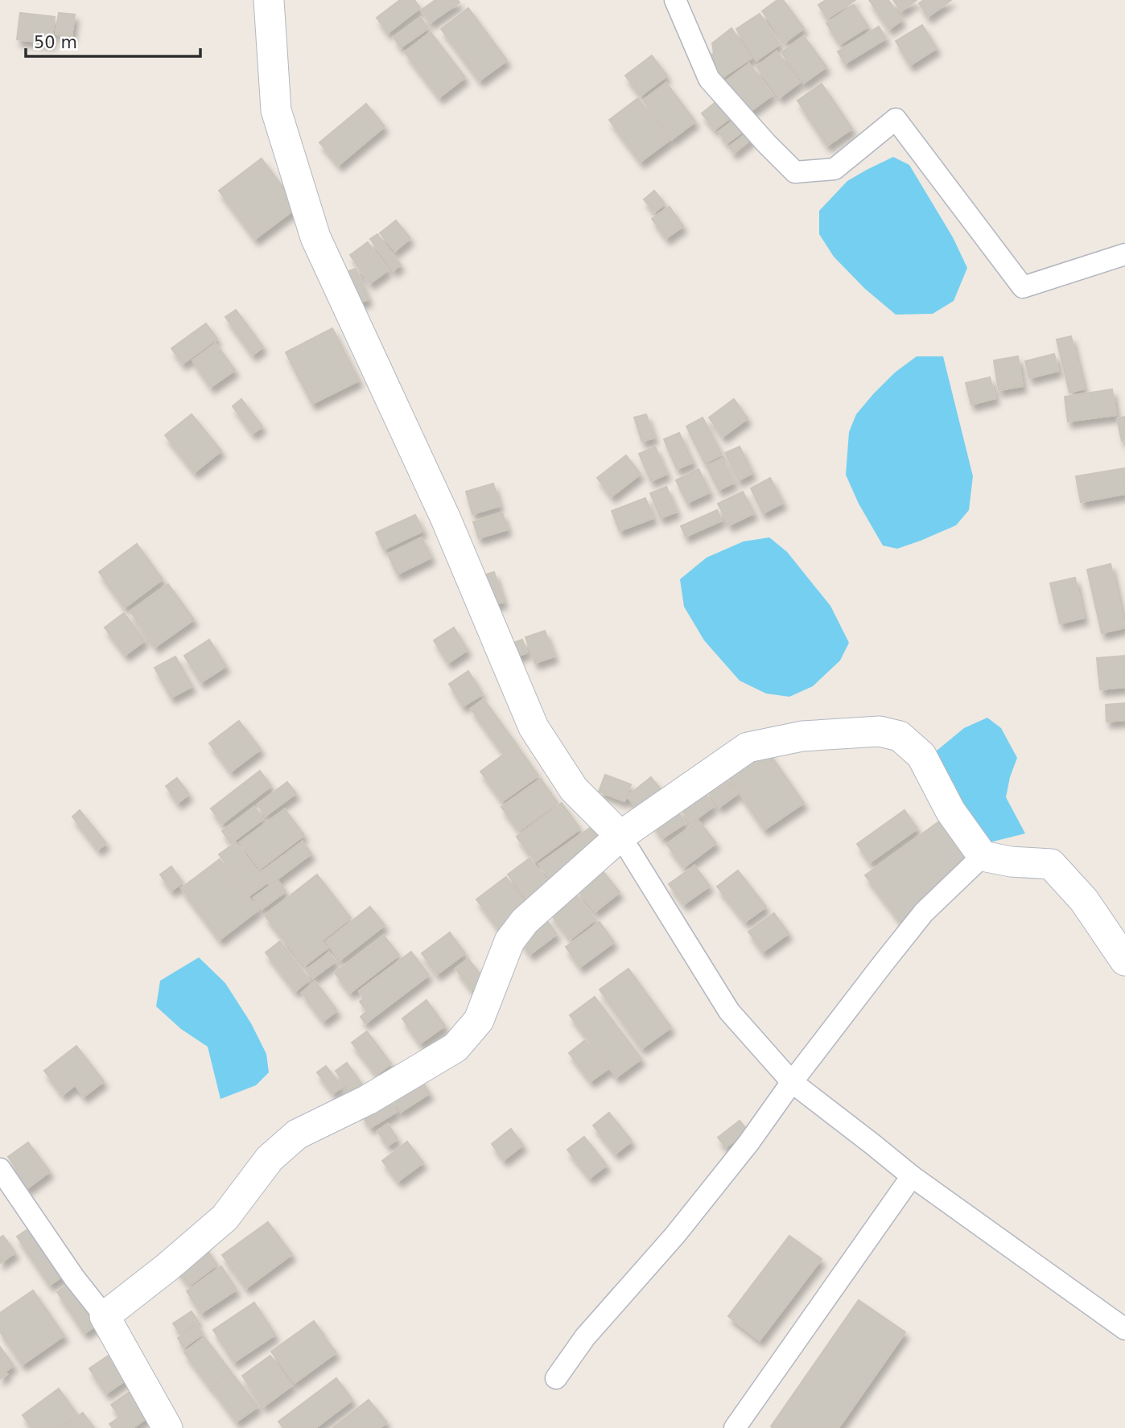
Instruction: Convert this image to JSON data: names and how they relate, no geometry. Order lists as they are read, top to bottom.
{
  "scale_bar": "50 m"
}
